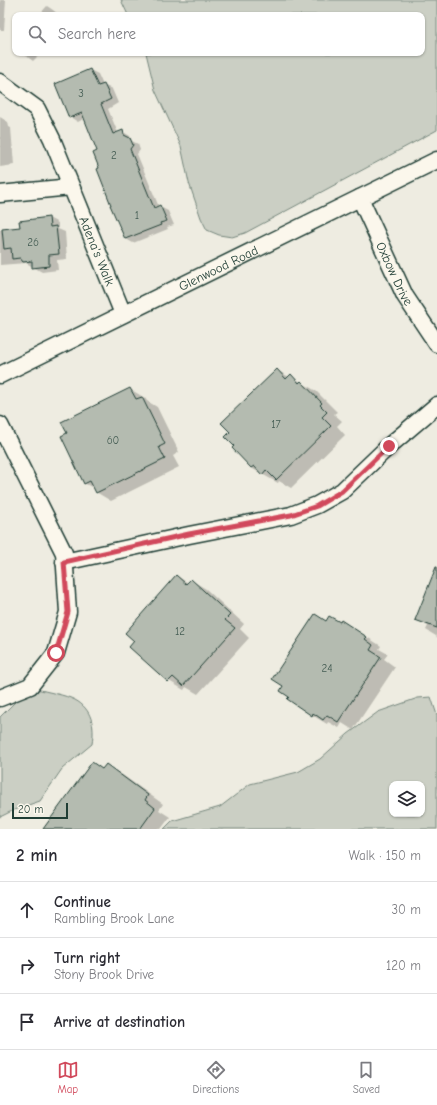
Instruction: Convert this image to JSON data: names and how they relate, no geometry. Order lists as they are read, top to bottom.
{
  "streets": {
    "street": ["Adena's Walk", "Glenwood Road", "Oxbow Drive"]
  },
  "crossings": [
    ["Adena's Walk", "Glenwood Road"],
    ["Glenwood Road", "Oxbow Drive"]
  ],
  "house_numbers": [
    "3",
    "2",
    "1",
    "26",
    "17",
    "60",
    "12",
    "24"
  ],
  "scale_bar": "20 m",
  "page": {
    "search": "Search here",
    "scale": "20 m",
    "heading": ["2 min", "Walk · 150 m"],
    "list": [
      ["Continue", "Rambling Brook Lane", "30 m"],
      ["Turn right", "Stony Brook Drive", "120 m"],
      "Arrive at destination"
    ],
    "nav": ["Map", "Directions", "Saved"]
  }
}
